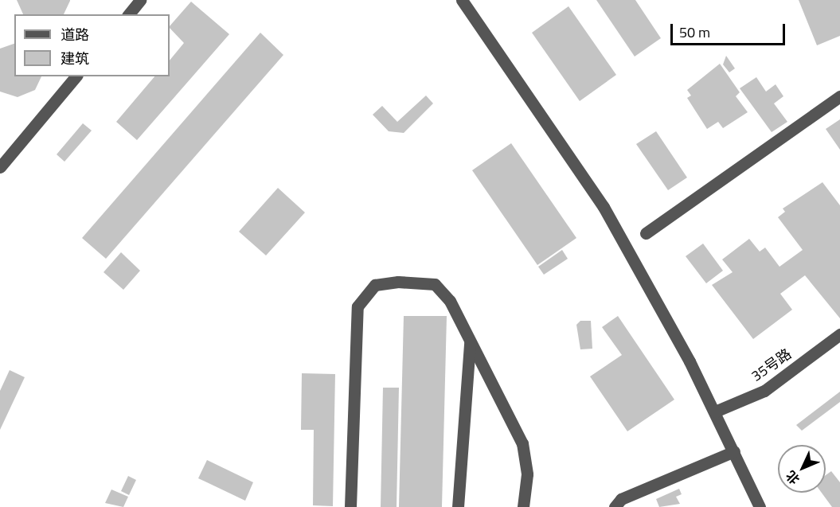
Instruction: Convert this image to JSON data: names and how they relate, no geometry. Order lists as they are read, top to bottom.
{
  "streets": {
    "street": ["35号路"]
  },
  "legend": ["道路", "建筑"],
  "scale_bar": "50 m",
  "north": "bottom left"
}
